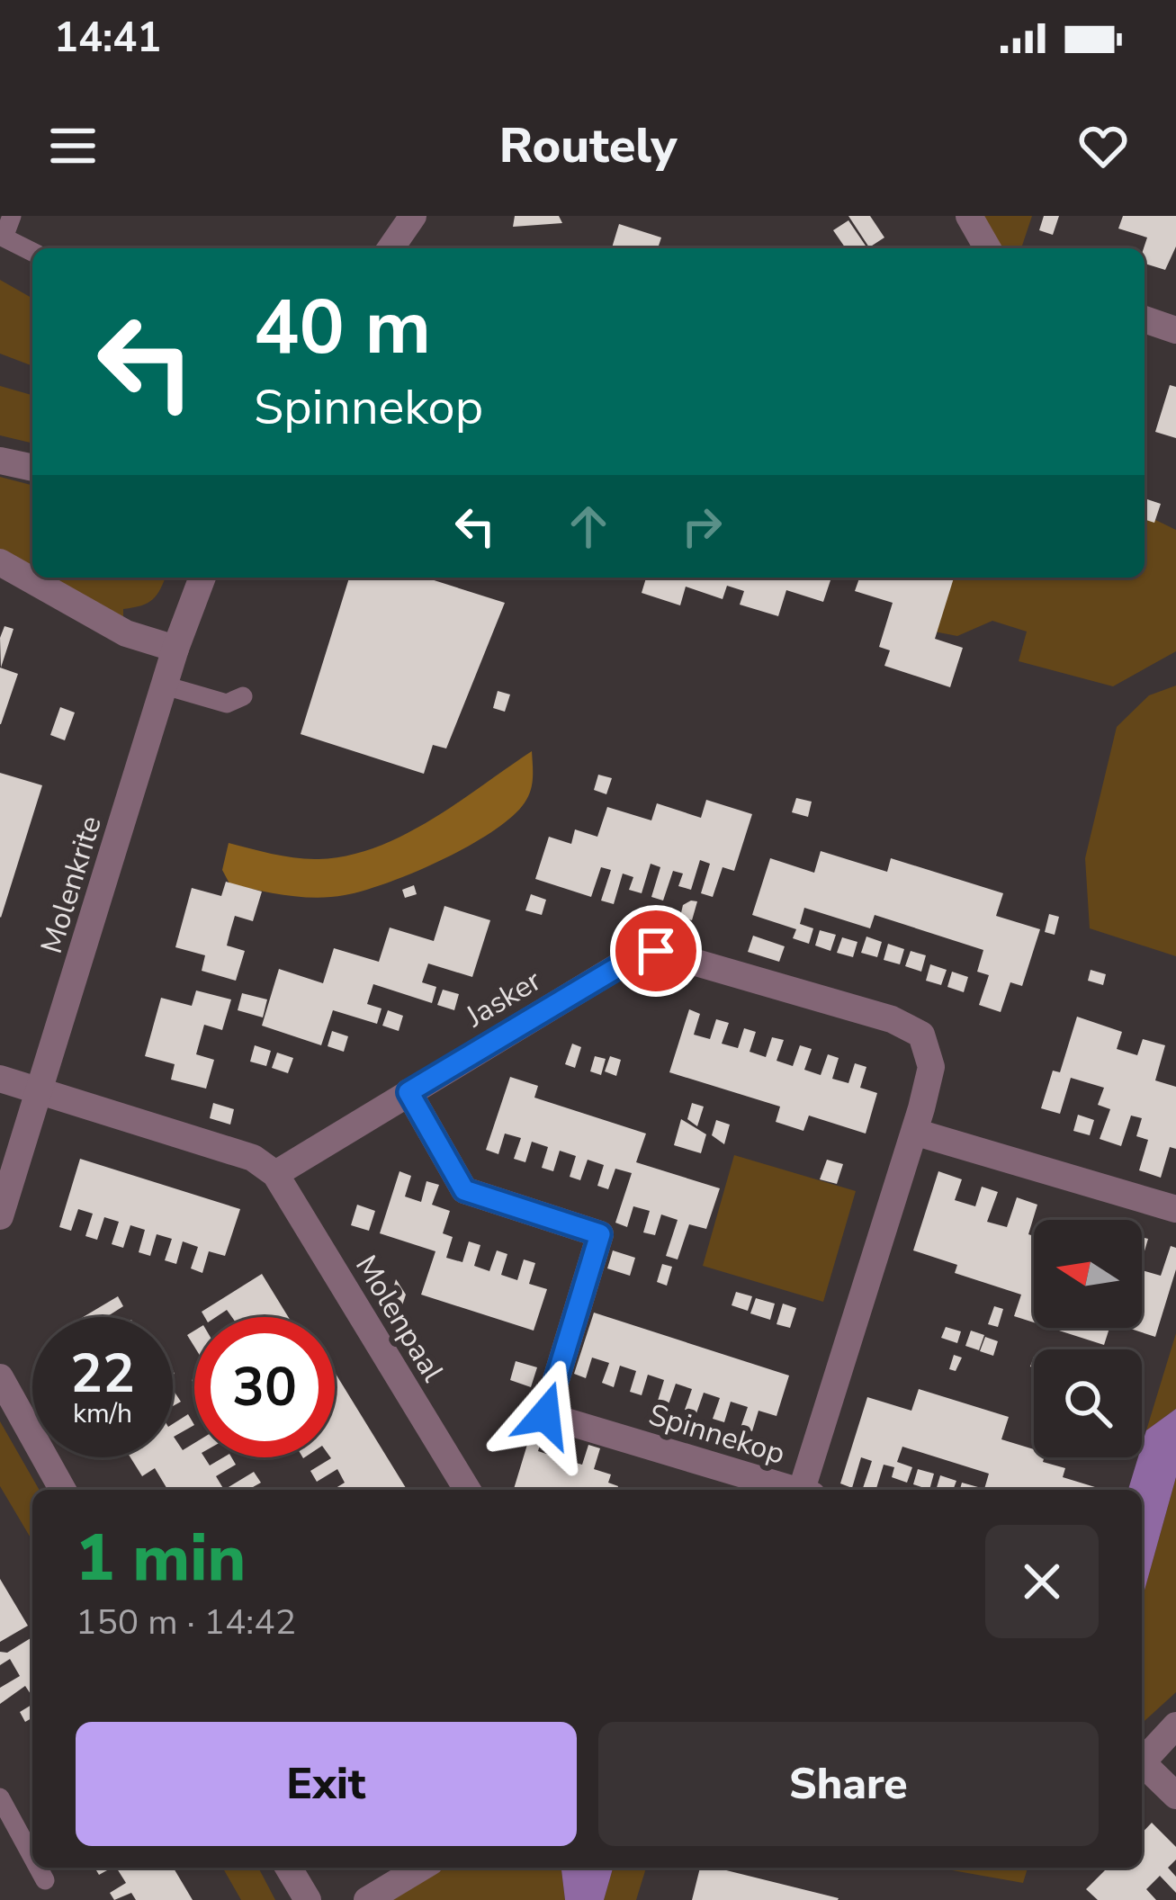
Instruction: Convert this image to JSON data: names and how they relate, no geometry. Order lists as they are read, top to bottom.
{
  "streets": {
    "street": [
      "Molenkrite",
      "Jasker",
      "Molenpaal",
      "Spinnekop"
    ]
  },
  "crossings": [
    ["Jasker", "Molenpaal"],
    ["Jasker", "Spinnekop"]
  ],
  "north": "left",
  "page": {
    "status": "14:41",
    "header": "Routely",
    "turn": ["40 m", "Spinnekop"],
    "speed": "22 km/h",
    "limit": "30",
    "heading": ["1 min", "150 m · 14:42"],
    "buttons": ["Exit", "Share"]
  }
}
